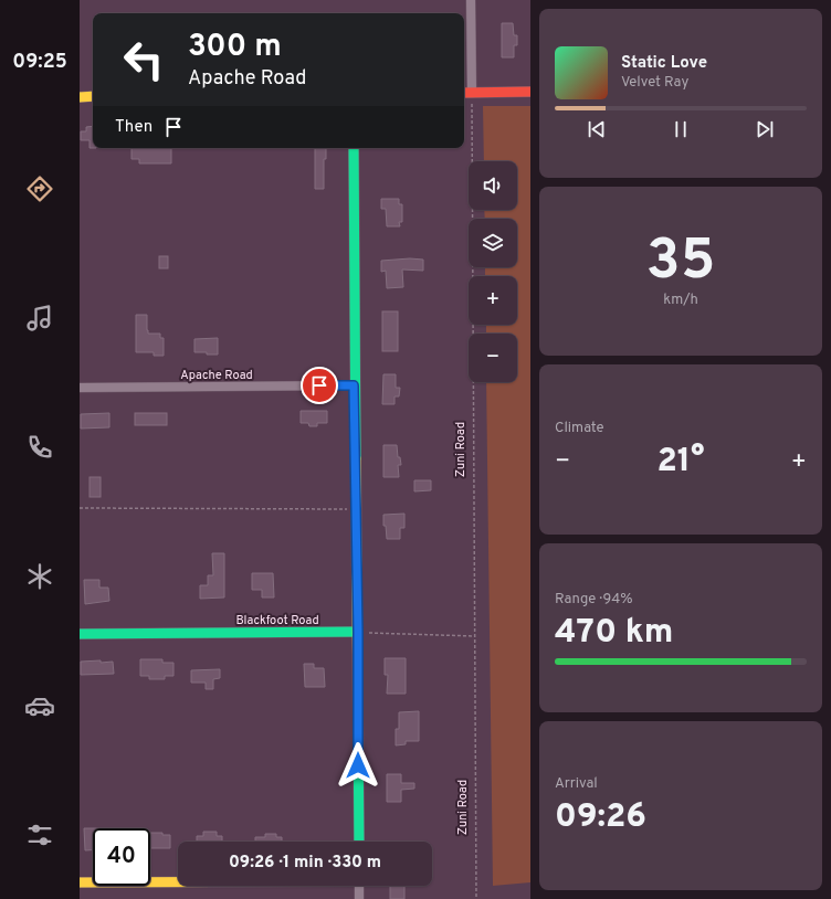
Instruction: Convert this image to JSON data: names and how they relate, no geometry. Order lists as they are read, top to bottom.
{
  "streets": {
    "street": ["Apache Road", "Blackfoot Road"],
    "path": ["Zuni Road"]
  },
  "page": {
    "tabs": "09:25",
    "turn": ["300 m", "Apache Road"],
    "song": ["Static Love", "Velvet Ray"],
    "then": "Then",
    "map_buttons": ["+", "−"],
    "tile": [
      ["35", "km/h"],
      "Climate",
      ["Range · 94%", "470 km"],
      ["Arrival", "09:26"]
    ],
    "heat": ["−", "21°", "+"],
    "limit": "40",
    "trip": "09:26 · 1 min · 330 m"
  }
}
